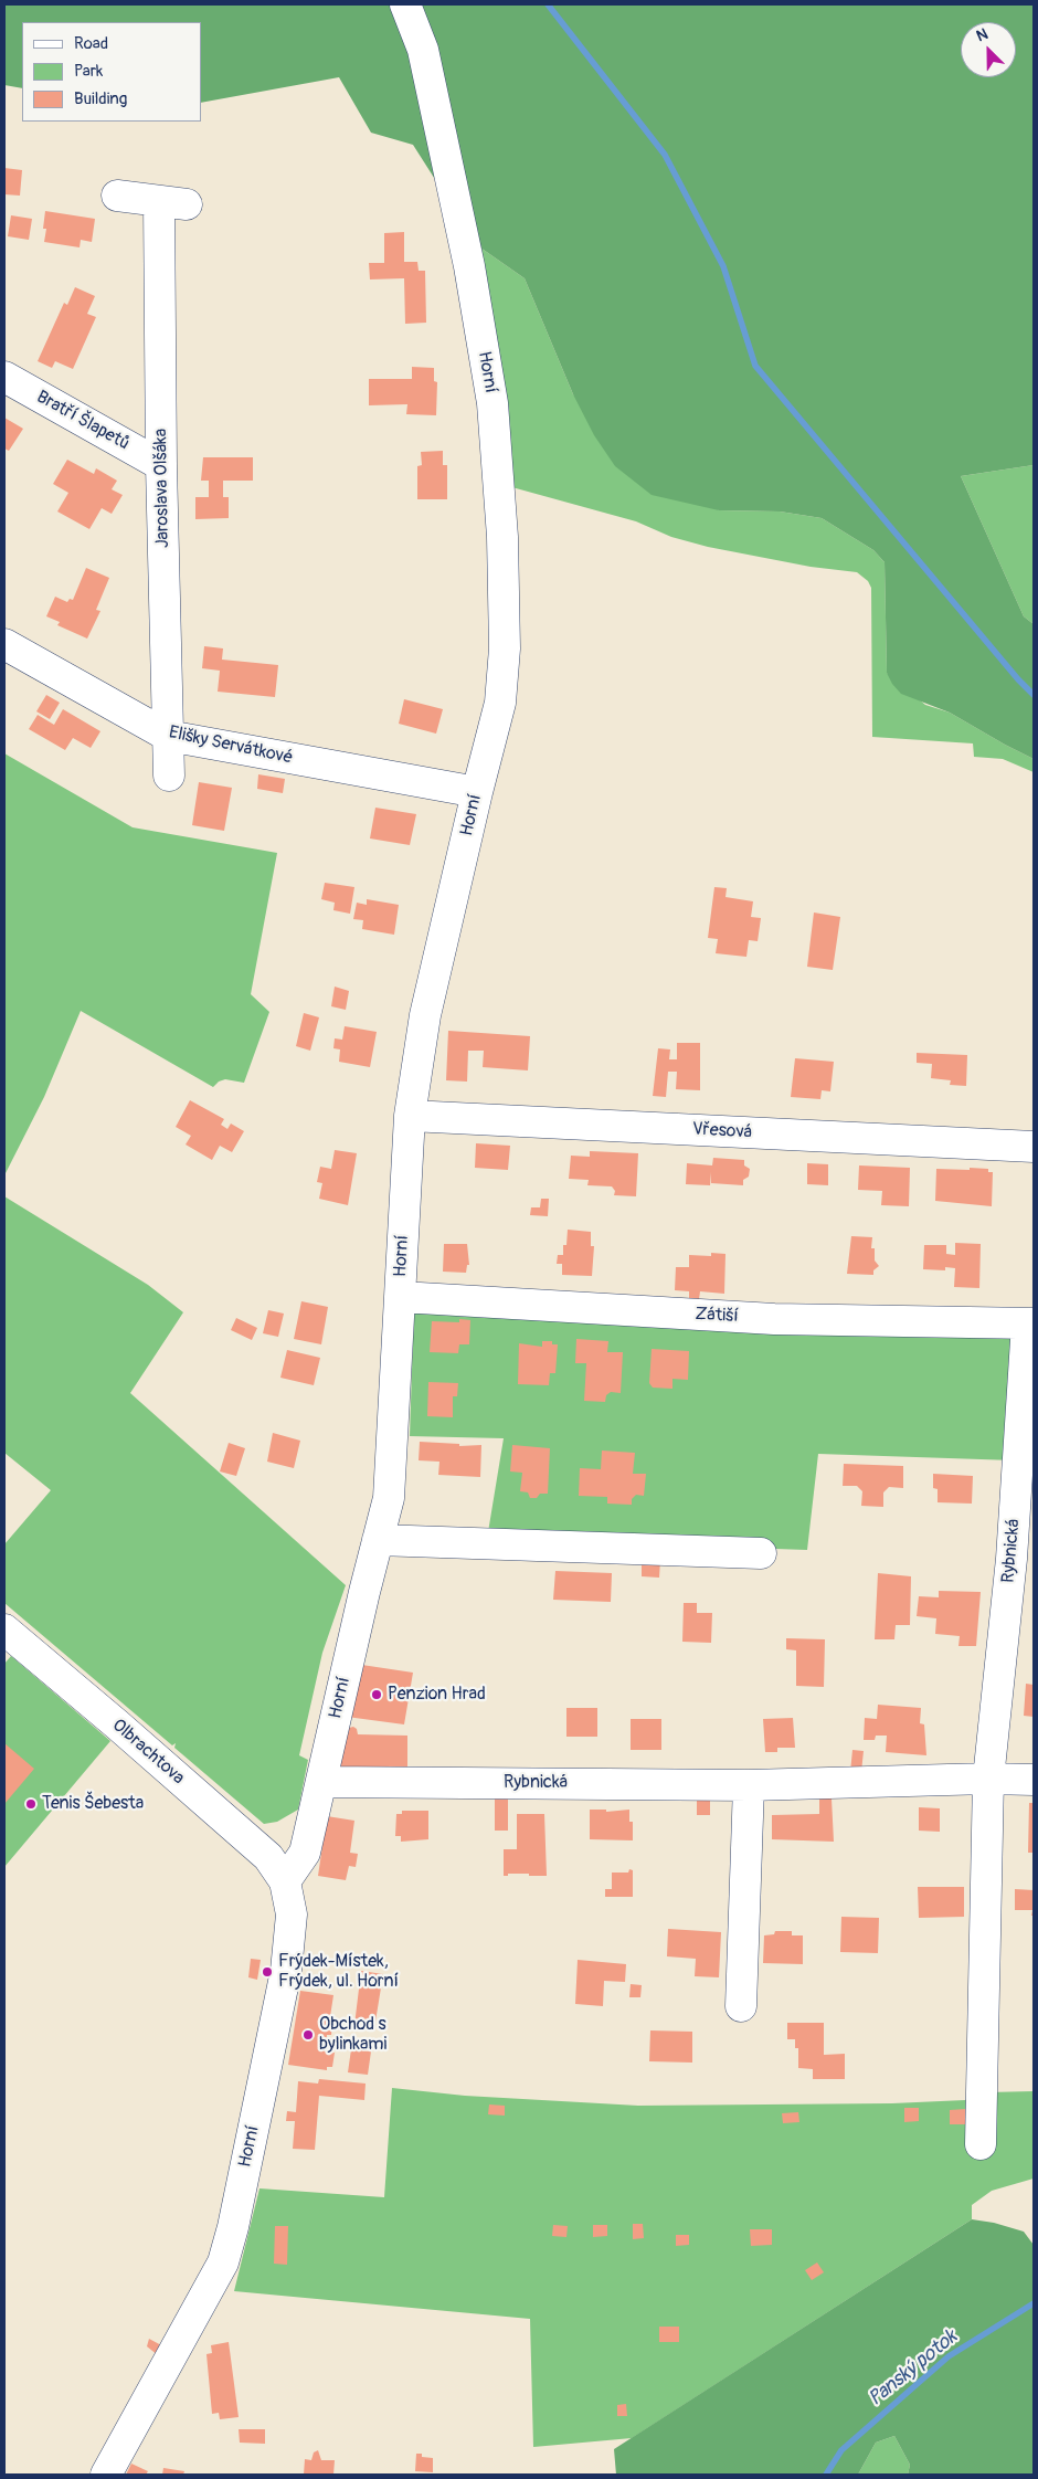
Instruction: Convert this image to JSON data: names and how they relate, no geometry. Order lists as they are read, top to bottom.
{
  "streets": {
    "street": [
      "Horní",
      "Bratří Šlapetů",
      "Jaroslava Olšáka",
      "Elišky Servátkové",
      "Vřesová",
      "Zátiší",
      "Rybnická",
      "Olbrachtova"
    ]
  },
  "crossings": [
    ["Horní", "Elišky Servátkové"],
    ["Horní", "Vřesová"],
    ["Horní", "Zátiší"],
    ["Horní", "Rybnická"],
    ["Horní", "Olbrachtova"],
    ["Bratří Šlapetů", "Jaroslava Olšáka"],
    ["Jaroslava Olšáka", "Elišky Servátkové"],
    ["Zátiší", "Rybnická"]
  ],
  "water": ["Panský potok"],
  "places": [
    "Penzion Hrad",
    "Tenis Šebesta",
    "Frýdek-Místek, Frýdek, ul. Horní",
    "Obchod s bylinkami"
  ],
  "legend": ["Road", "Park", "Building"],
  "north": "top left"
}
